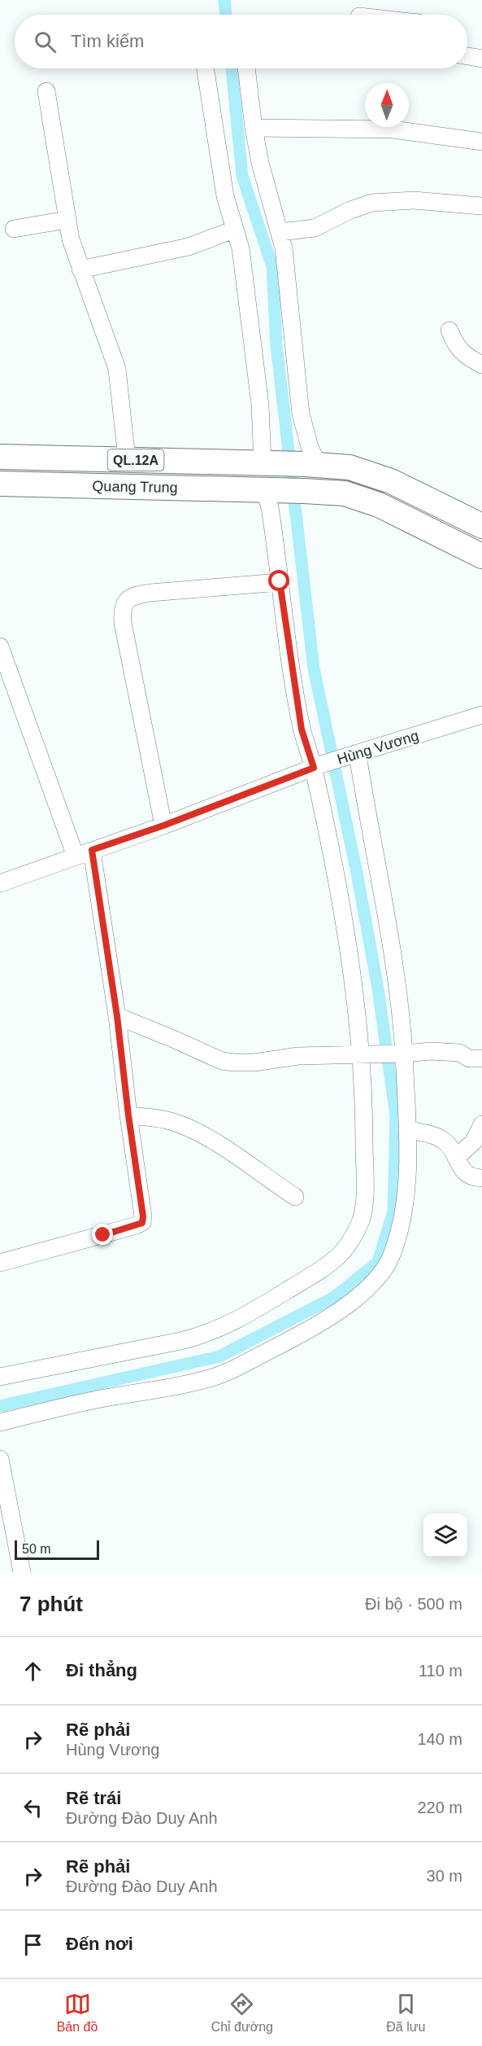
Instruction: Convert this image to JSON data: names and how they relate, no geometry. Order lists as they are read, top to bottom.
{
  "streets": {
    "highway": ["QL.12A", "Quang Trung"],
    "street": ["Hùng Vương"]
  },
  "crossings": [
    ["QL.12A", "Quang Trung"]
  ],
  "scale_bar": "50 m",
  "north": "top",
  "page": {
    "search": "Tìm kiếm",
    "scale": "50 m",
    "heading": ["7 phút", "Đi bộ · 500 m"],
    "list": [
      ["Đi thẳng", "110 m"],
      ["Rẽ phải", "Hùng Vương", "140 m"],
      ["Rẽ trái", "Đường Đào Duy Anh", "220 m"],
      ["Rẽ phải", "Đường Đào Duy Anh", "30 m"],
      "Đến nơi"
    ],
    "nav": ["Bản đồ", "Chỉ đường", "Đã lưu"]
  }
}
